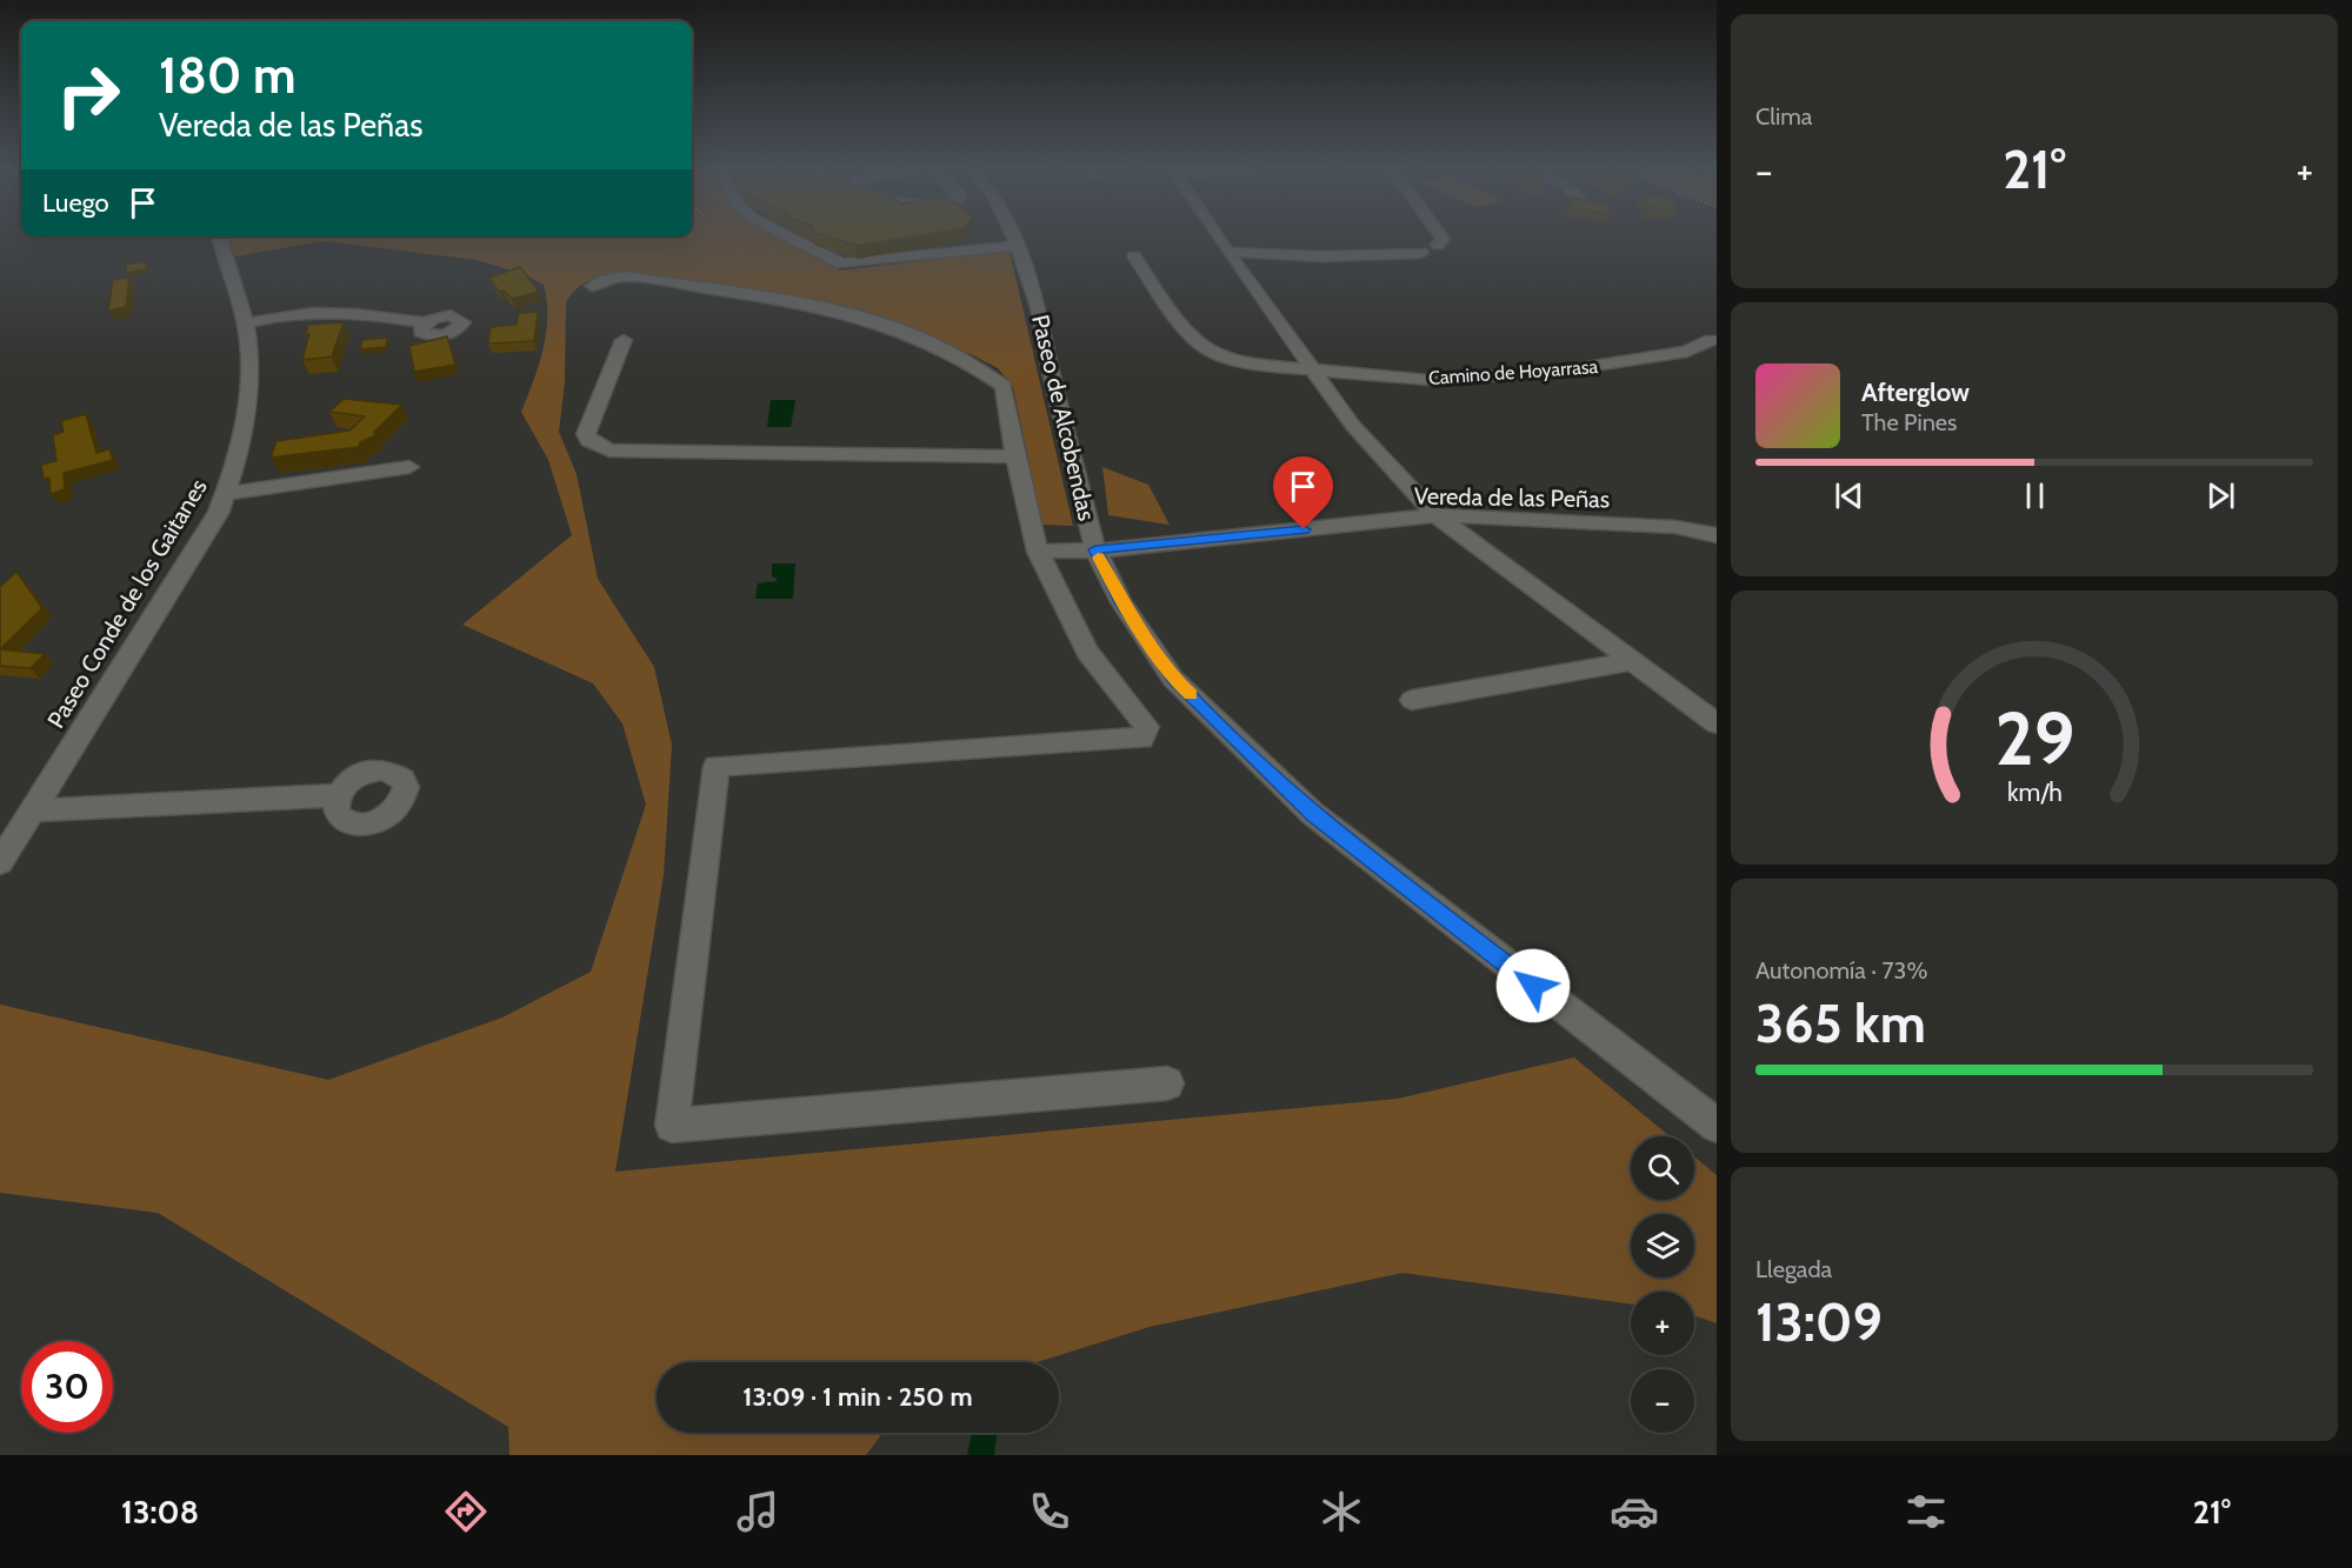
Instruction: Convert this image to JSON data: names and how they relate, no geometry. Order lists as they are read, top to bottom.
{
  "streets": {
    "street": [
      "Camino de Hoyarrasa",
      "Paseo de Alcobendas",
      "Vereda de las Peñas",
      "Paseo Conde de los Gaitanes"
    ]
  },
  "crossings": [
    ["Paseo de Alcobendas", "Vereda de las Peñas"]
  ],
  "page": {
    "tile": [
      "Clima",
      ["Autonomía · 73%", "365 km"],
      ["Llegada", "13:09"]
    ],
    "turn": ["180 m", "Vereda de las Peñas"],
    "heat": ["−", "21°", "+"],
    "then": "Luego",
    "song": ["Afterglow", "The Pines"],
    "map_buttons": ["+", "−"],
    "limit": "30",
    "trip": "13:09 · 1 min · 250 m",
    "tabs": ["13:08", "21°"],
    "gauge": ["29", "km/h"]
  }
}
